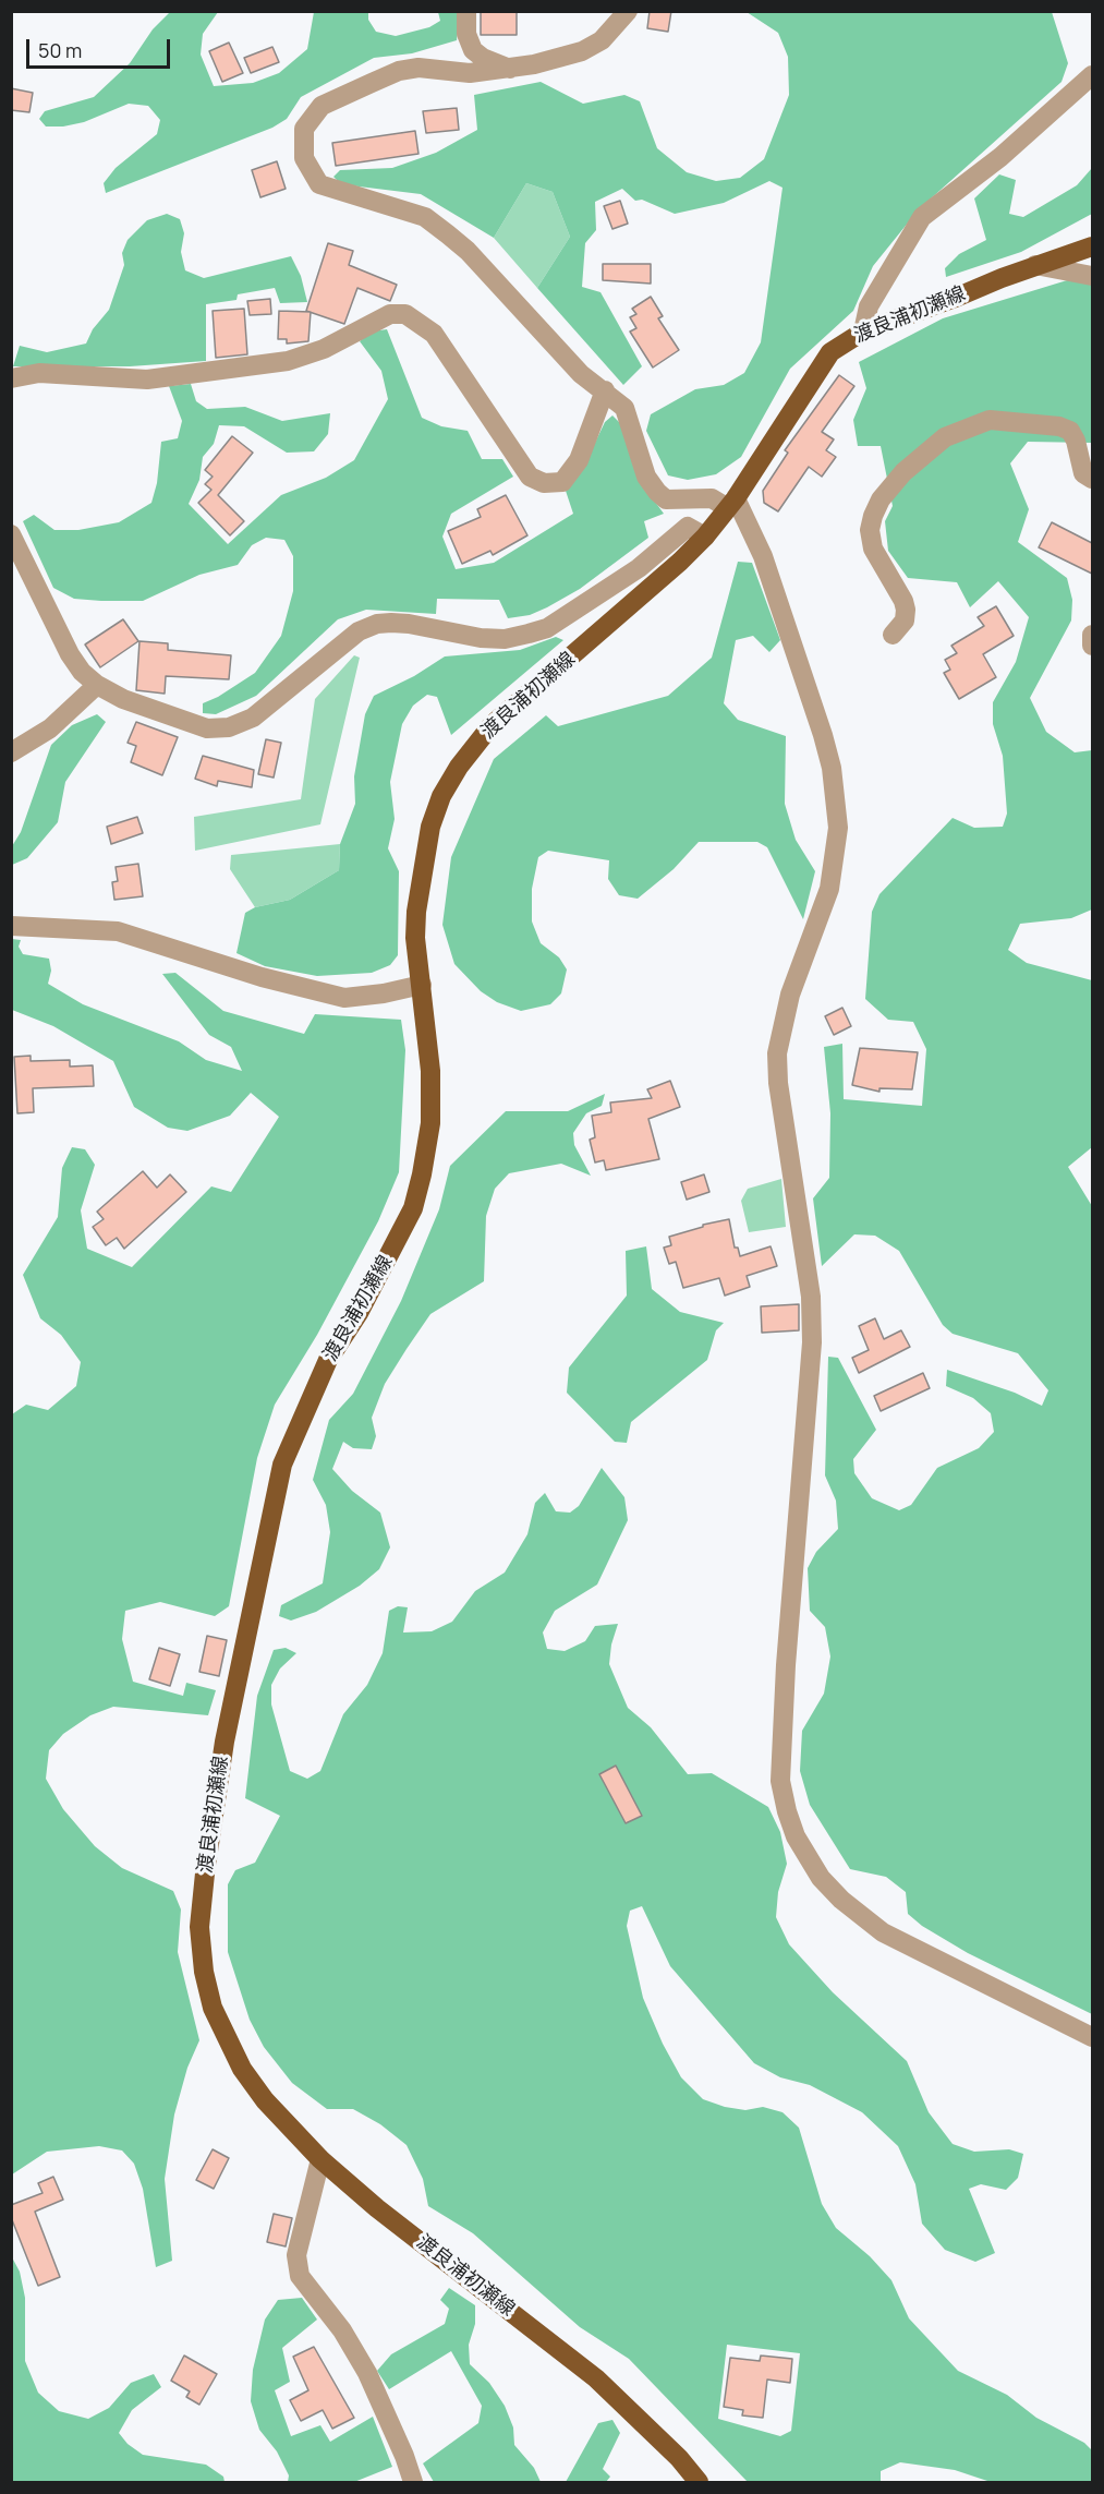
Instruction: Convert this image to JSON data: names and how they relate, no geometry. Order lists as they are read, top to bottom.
{
  "streets": {
    "main road": ["渡良浦初瀬線"]
  },
  "scale_bar": "50 m"
}
